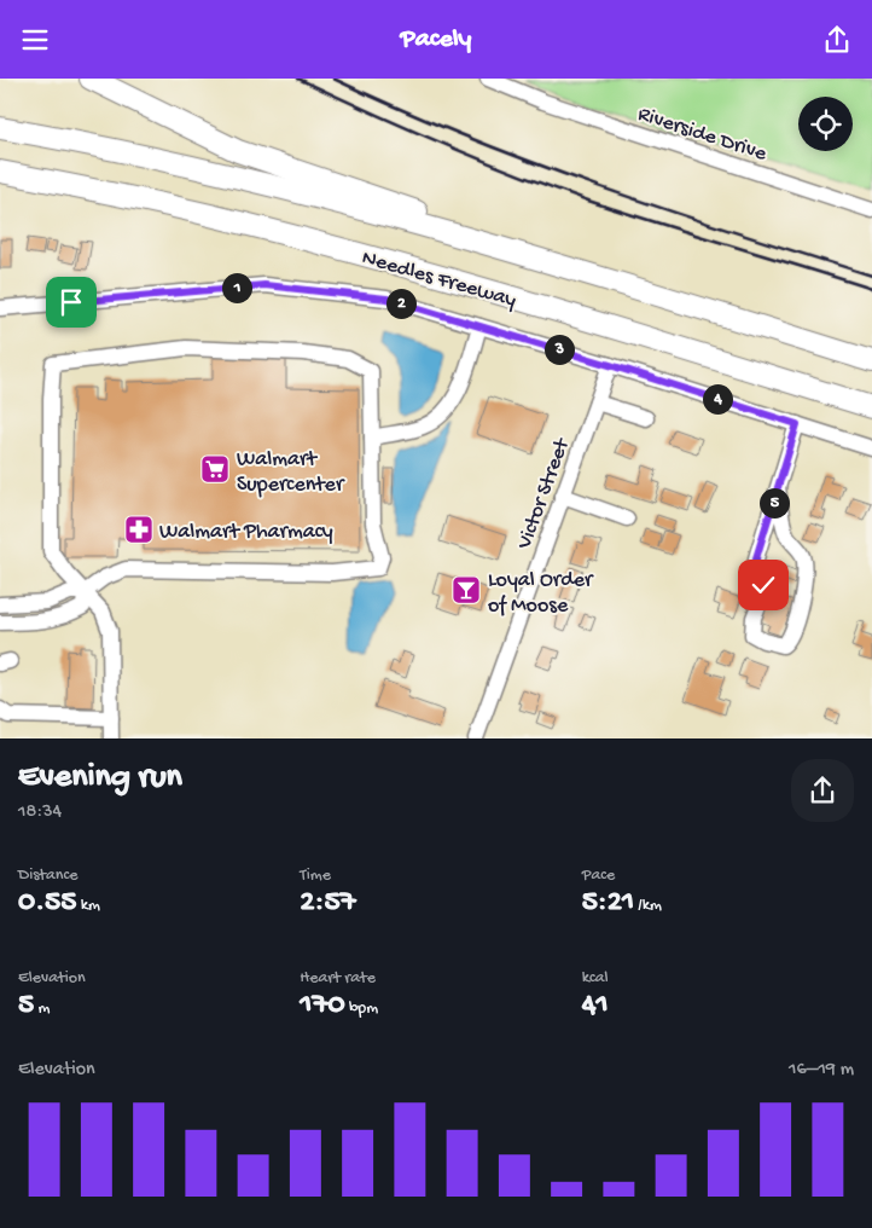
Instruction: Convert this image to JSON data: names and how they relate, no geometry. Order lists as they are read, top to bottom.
{
  "streets": {
    "highway": ["Needles Freeway"],
    "street": ["Riverside Drive", "Victor Street"]
  },
  "places": {
    "supermarket": ["Walmart Supercenter"],
    "pharmacy": ["Walmart Pharmacy"],
    "bar": ["Loyal Order of Moose"]
  },
  "page": {
    "header": "Pacely",
    "pins": [
      "1",
      "2",
      "3",
      "4",
      "5"
    ],
    "heading": ["Evening run", "18:34"],
    "stats": [
      ["Distance", "0.55 km"],
      ["Time", "2:57"],
      ["Pace", "5:21 /km"],
      ["Elevation", "5 m"],
      ["Heart rate", "170 bpm"],
      ["kcal", "41"]
    ],
    "chart": ["Elevation", "16–19 m"]
  }
}
